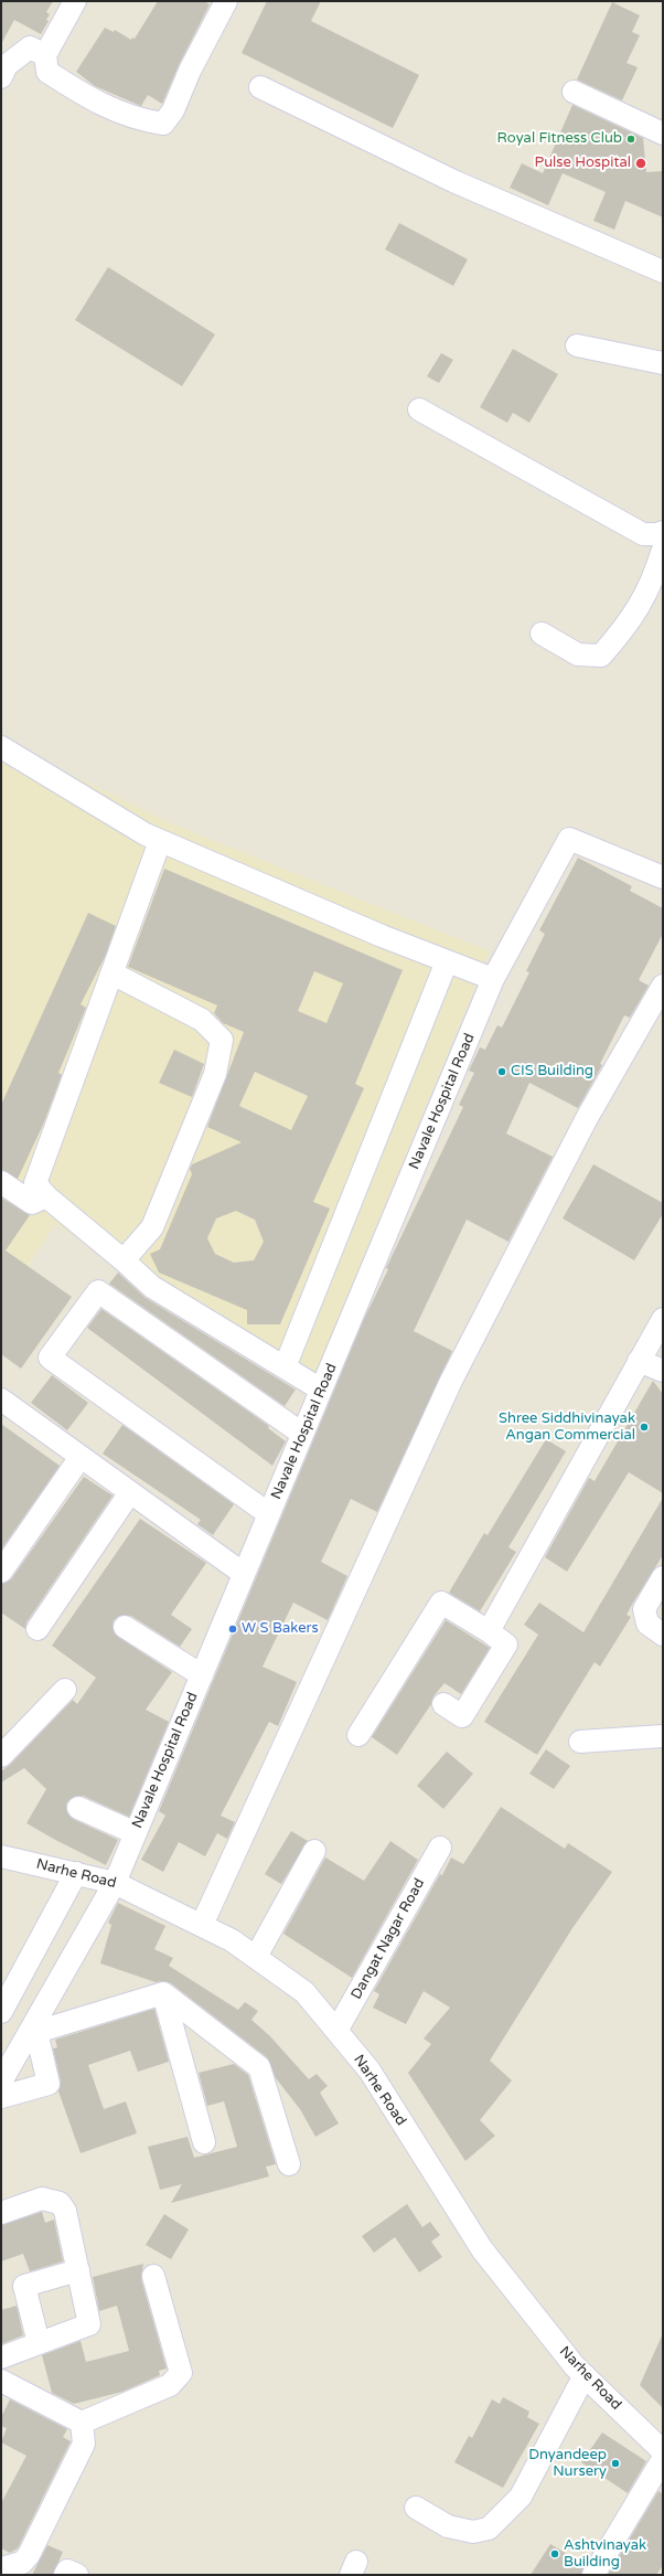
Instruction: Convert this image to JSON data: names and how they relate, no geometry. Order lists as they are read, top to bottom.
{
  "streets": {
    "street": ["Navale Hospital Road", "Narhe Road", "Dangat Nagar Road"]
  },
  "crossings": [
    ["Navale Hospital Road", "Narhe Road"],
    ["Narhe Road", "Dangat Nagar Road"]
  ],
  "places": [
    "Royal Fitness Club",
    "Pulse Hospital",
    "CIS Building",
    "Shree Siddhivinayak Angan Commercial",
    "W S Bakers",
    "Dnyandeep Nursery",
    "Ashtvinayak Building"
  ]
}
